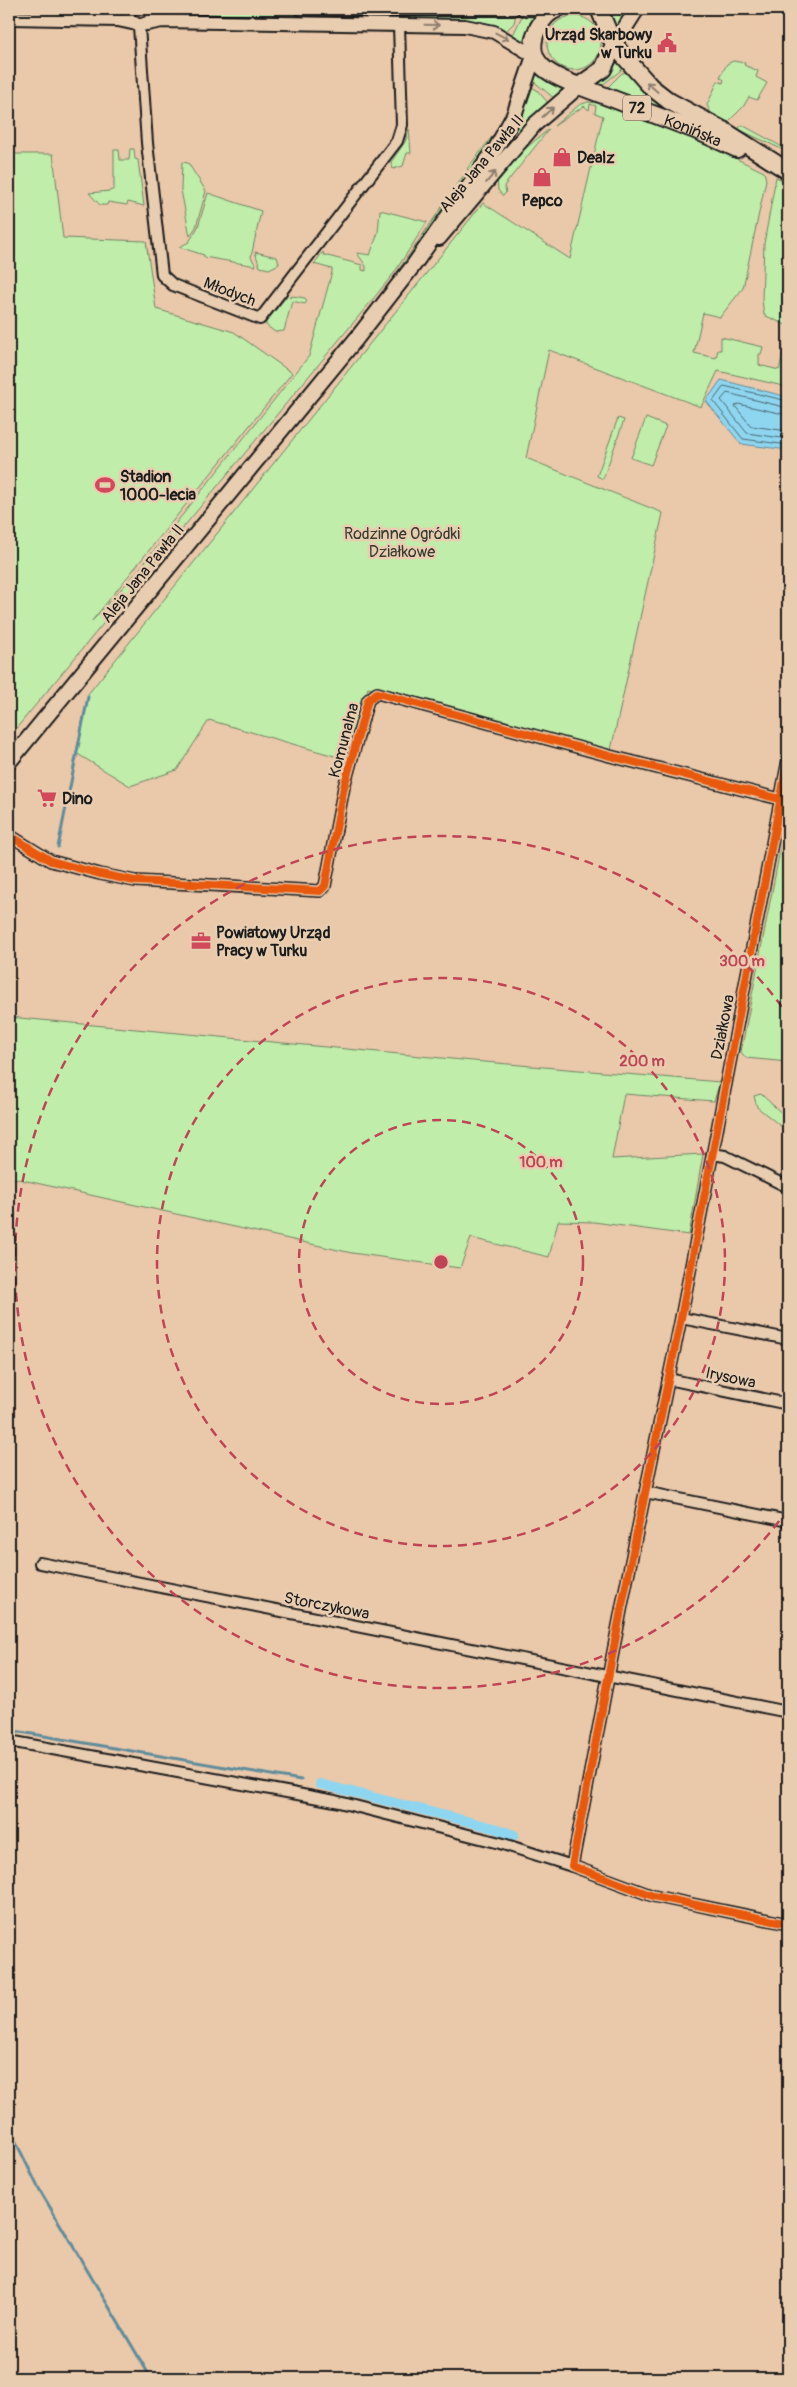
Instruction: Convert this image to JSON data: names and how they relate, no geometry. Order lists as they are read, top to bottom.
{
  "streets": {
    "main road": ["72", "Konińska", "Aleja Jana Pawła II"],
    "street": [
      "Młodych",
      "Komunalna",
      "Działkowa",
      "Irysowa",
      "Storczykowa"
    ]
  },
  "crossings": [
    ["72", "Konińska"],
    ["72", "Aleja Jana Pawła II"],
    ["Konińska", "Aleja Jana Pawła II"],
    ["Komunalna", "Działkowa"],
    ["Działkowa", "Irysowa"],
    ["Działkowa", "Storczykowa"]
  ],
  "parks": ["Rodzinne Ogródki Działkowe"],
  "places": {
    "public building": ["Urząd Skarbowy w Turku"],
    "shop": ["Dealz", "Pepco"],
    "sports": ["Stadion 1000-lecia"],
    "supermarket": ["Dino"],
    "office": ["Powiatowy Urząd Pracy w Turku"]
  },
  "rings": ["300 m", "200 m", "100 m"]
}
